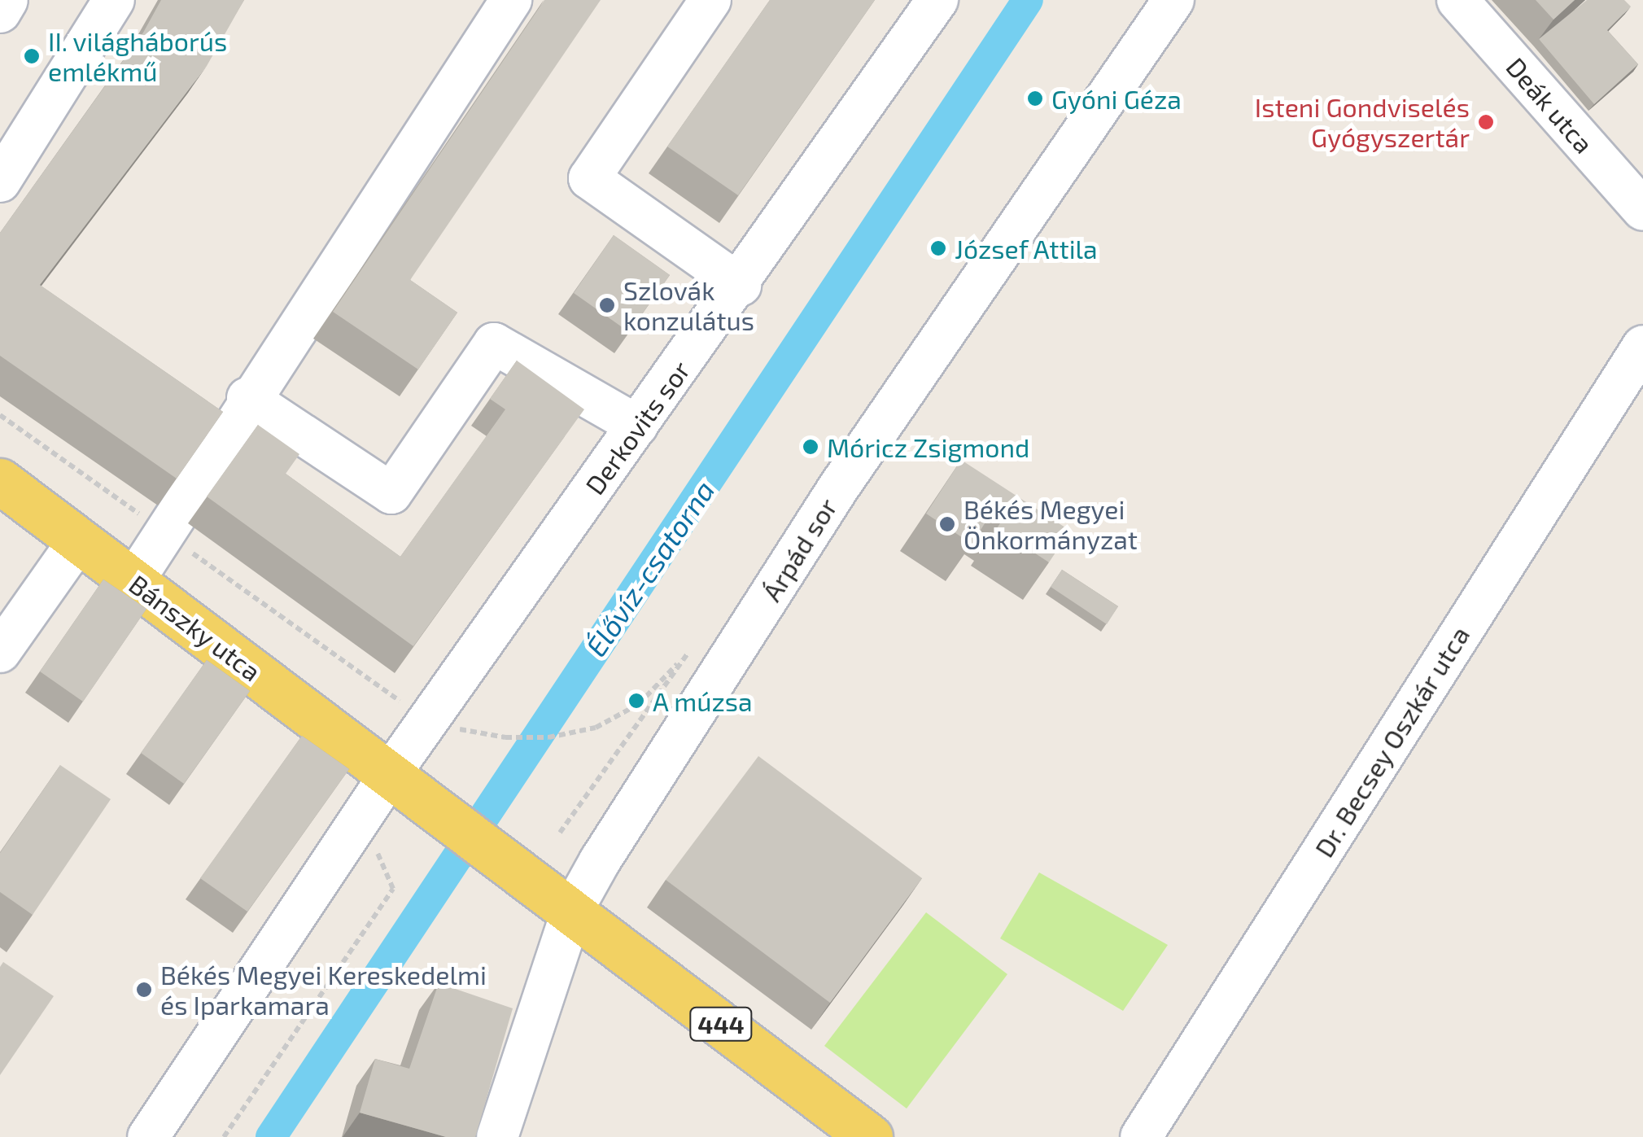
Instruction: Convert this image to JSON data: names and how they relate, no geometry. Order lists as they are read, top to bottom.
{
  "streets": {
    "main road": ["Bánszky utca", "444"],
    "street": [
      "Deák utca",
      "Derkovits sor",
      "Árpád sor",
      "Dr. Becsey Oszkár utca"
    ]
  },
  "crossings": [
    ["Derkovits sor", "Bánszky utca"],
    ["Derkovits sor", "444"],
    ["Árpád sor", "444"],
    ["Bánszky utca", "444"]
  ],
  "water": ["Élővíz-csatorna"],
  "places": [
    "II. világháborús emlékmű",
    "Gyóni Géza",
    "Isteni Gondviselés Gyógyszertár",
    "József Attila",
    "Szlovák konzulátus",
    "Móricz Zsigmond",
    "Békés Megyei Önkormányzat",
    "A múzsa",
    "Békés Megyei Kereskedelmi és Iparkamara"
  ]
}
